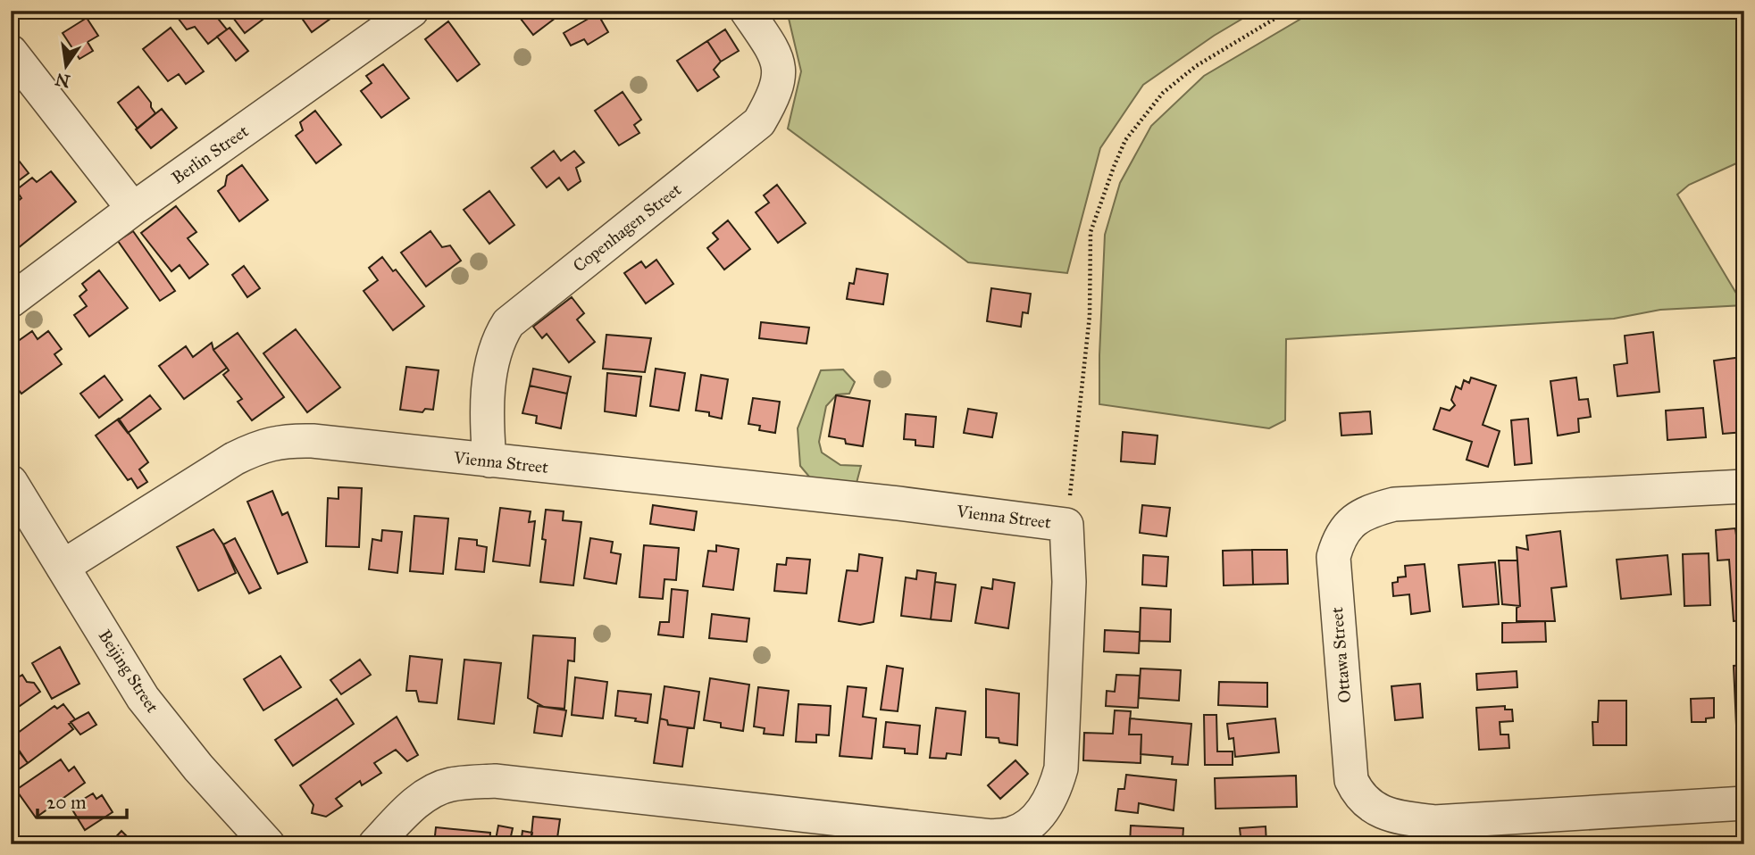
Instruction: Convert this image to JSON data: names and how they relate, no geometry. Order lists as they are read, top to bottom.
{
  "streets": {
    "street": [
      "Berlin Street",
      "Copenhagen Street",
      "Vienna Street",
      "Ottawa Street",
      "Beijing Street"
    ]
  },
  "crossings": [
    ["Copenhagen Street", "Vienna Street"],
    ["Vienna Street", "Beijing Street"]
  ],
  "scale_bar": "20 m",
  "north": "bottom"
}
